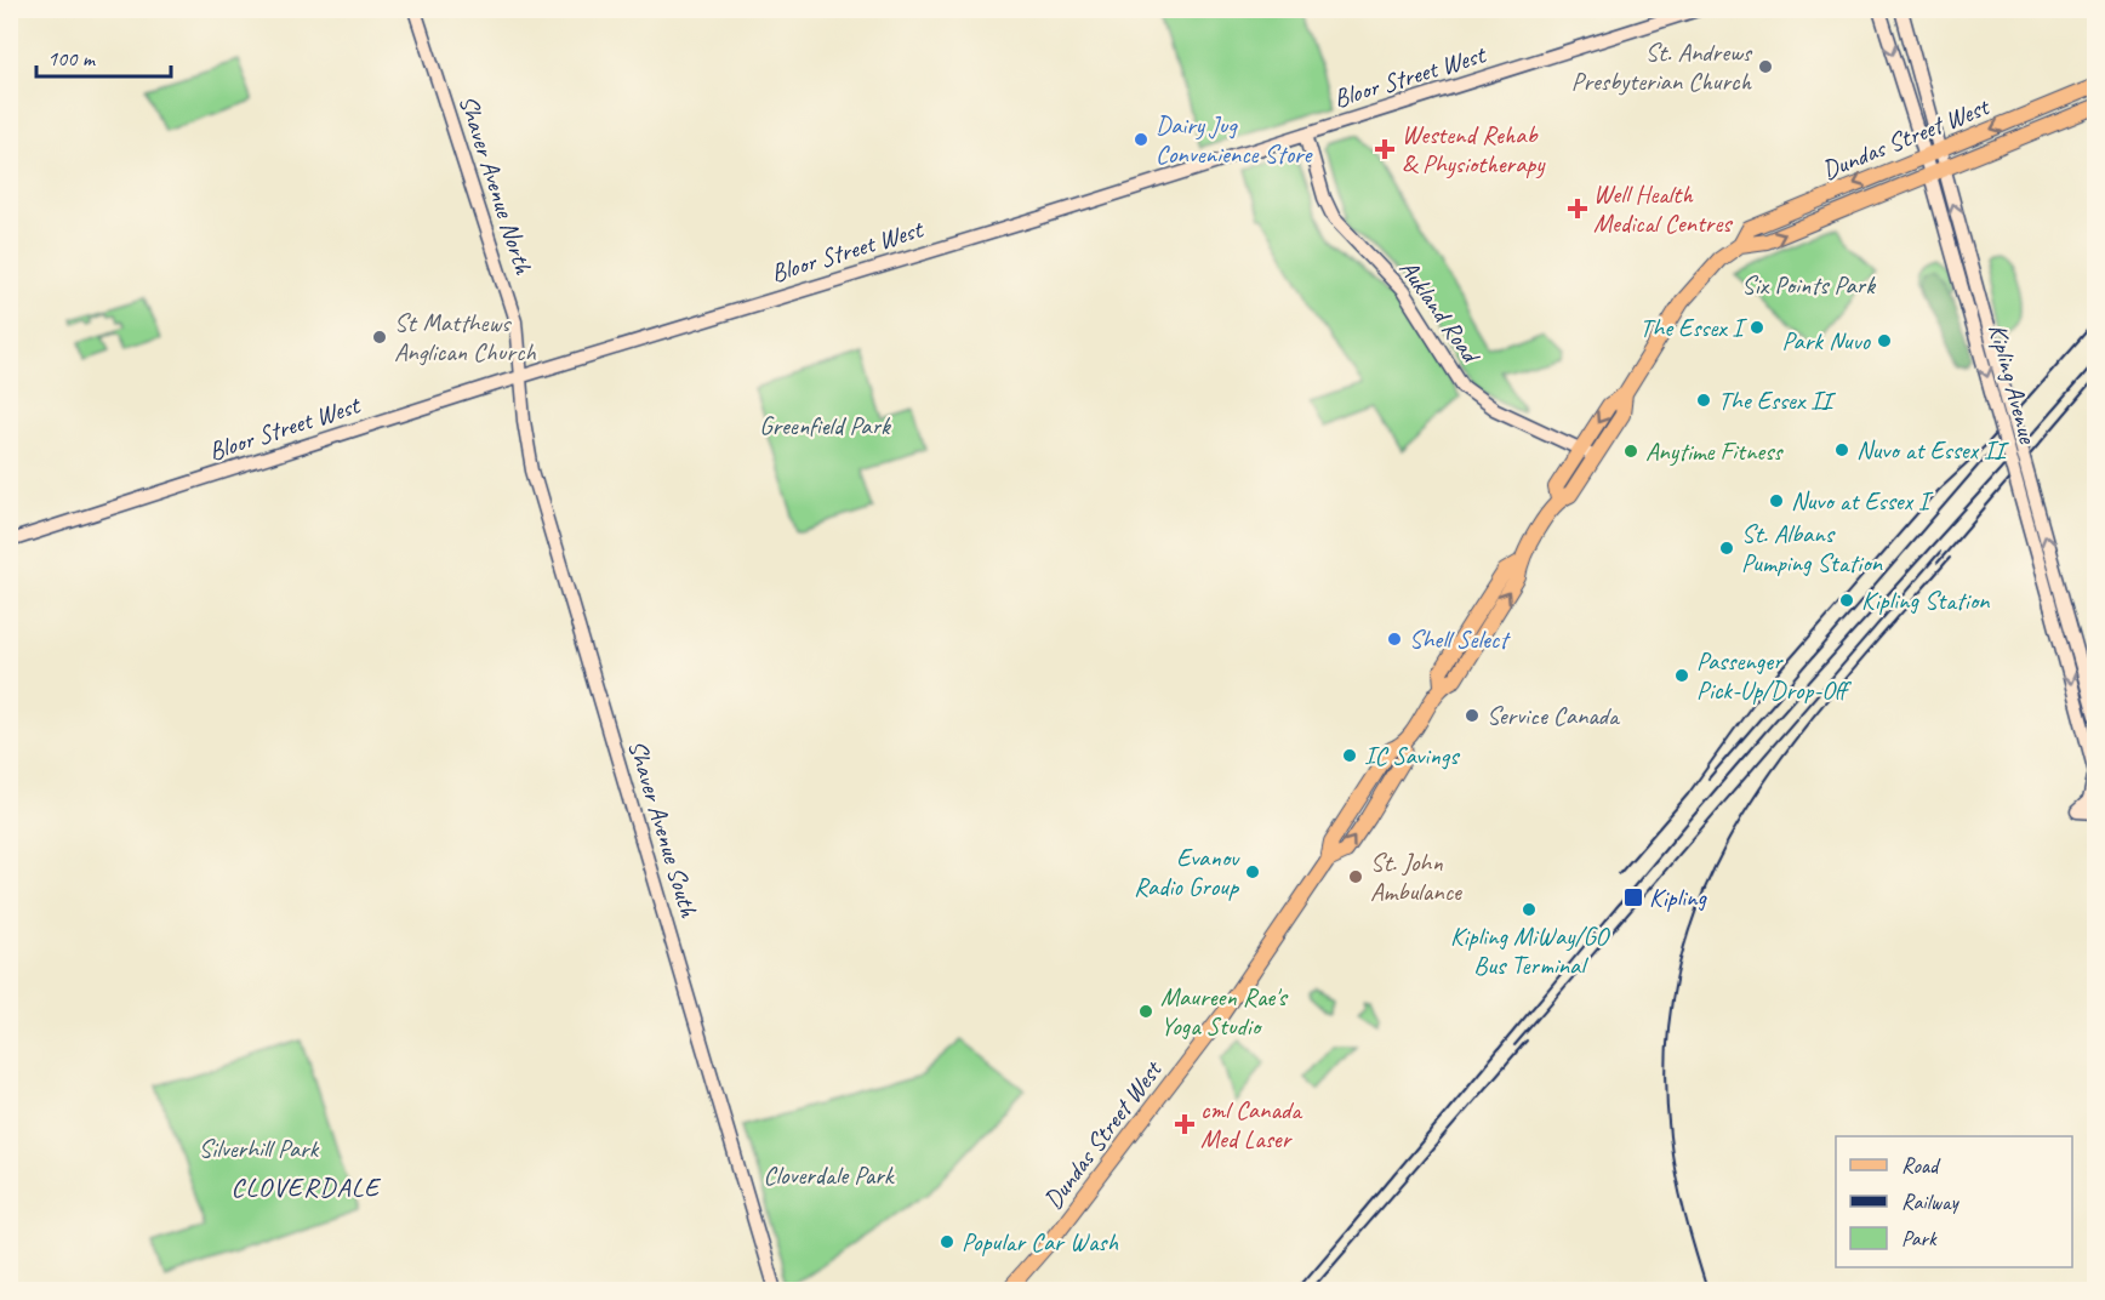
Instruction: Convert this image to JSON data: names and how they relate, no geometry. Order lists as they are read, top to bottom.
{
  "streets": {
    "main road": [
      "Bloor Street West",
      "Dundas Street West",
      "Shaver Avenue North",
      "Aukland Road",
      "Kipling Avenue",
      "Shaver Avenue South"
    ]
  },
  "crossings": [
    ["Bloor Street West", "Shaver Avenue North"],
    ["Bloor Street West", "Aukland Road"],
    ["Bloor Street West", "Shaver Avenue South"],
    ["Dundas Street West", "Aukland Road"],
    ["Dundas Street West", "Kipling Avenue"],
    ["Shaver Avenue North", "Shaver Avenue South"]
  ],
  "districts": ["CLOVERDALE"],
  "parks": [
    "Six Points Park",
    "Greenfield Park",
    "Silverhill Park",
    "Cloverdale Park"
  ],
  "places": {
    "other": [
      "St. Andrews Presbyterian Church",
      "Dairy Jug Convenience Store",
      "The Essex I",
      "St Matthews Anglican Church",
      "Park Nuvo",
      "The Essex II",
      "Nuvo at Essex II",
      "Anytime Fitness",
      "Nuvo at Essex I",
      "St. Albans Pumping Station",
      "Kipling Station",
      "Shell Select",
      "Passenger Pick-Up/Drop-Off",
      "Service Canada",
      "IC Savings",
      "Evanov Radio Group",
      "St. John Ambulance",
      "Kipling MiWay/GO Bus Terminal",
      "Maureen Rae's Yoga Studio",
      "Popular Car Wash"
    ],
    "health": ["Westend Rehab & Physiotherapy", "Well Health Medical Centres", "cml Canada Med Laser"],
    "transit": ["Kipling"]
  },
  "legend": ["Road", "Railway", "Park"],
  "scale_bar": "100 m"
}
